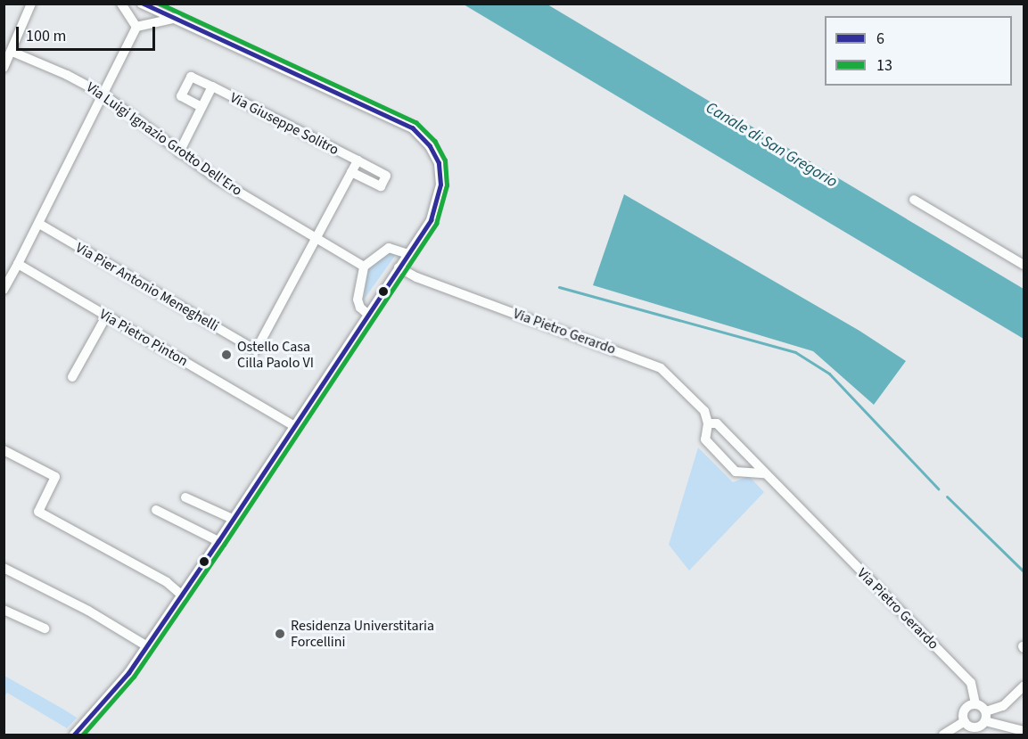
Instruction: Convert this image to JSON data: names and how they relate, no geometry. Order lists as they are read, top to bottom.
{
  "streets": {
    "street": [
      "Via Giuseppe Solitro",
      "Via Luigi Ignazio Grotto Dell'Ero",
      "Via Pier Antonio Meneghelli",
      "Via Pietro Gerardo",
      "Via Pietro Pinton"
    ]
  },
  "crossings": [
    ["Via Giuseppe Solitro", "Via Luigi Ignazio Grotto Dell'Ero"],
    ["Via Giuseppe Solitro", "Via Pier Antonio Meneghelli"],
    ["Via Luigi Ignazio Grotto Dell'Ero", "Via Pier Antonio Meneghelli"]
  ],
  "water": ["Canale di San Gregorio"],
  "places": ["Ostello Casa Cilla Paolo VI", "Residenza Universtitaria Forcellini"],
  "lines": ["transit line 6", "transit line 13"],
  "legend": ["6", "13"],
  "scale_bar": "100 m"
}
